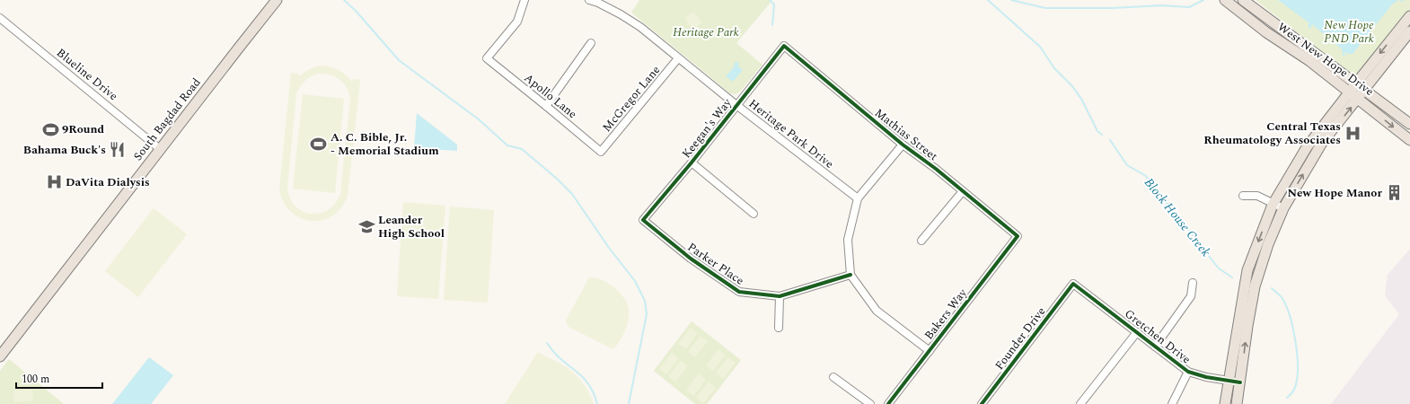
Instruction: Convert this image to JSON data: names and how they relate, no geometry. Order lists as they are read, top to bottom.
{
  "streets": {
    "main road": ["West New Hope Drive", "South Bagdad Road"],
    "street": [
      "Blueline Drive",
      "Apollo Lane",
      "McGregor Lane",
      "Keegan's Way",
      "Heritage Park Drive",
      "Mathias Street",
      "Parker Place",
      "Bakers Way",
      "Gretchen Drive",
      "Founder Drive"
    ]
  },
  "crossings": [
    ["Blueline Drive", "South Bagdad Road"],
    ["Apollo Lane", "McGregor Lane"],
    ["McGregor Lane", "Heritage Park Drive"],
    ["Keegan's Way", "Heritage Park Drive"],
    ["Keegan's Way", "Mathias Street"],
    ["Keegan's Way", "Parker Place"],
    ["Mathias Street", "Bakers Way"],
    ["Gretchen Drive", "Founder Drive"]
  ],
  "water": ["Block House Creek"],
  "parks": ["New Hope PND Park", "Heritage Park"],
  "places": {
    "sports": ["9Round", "A. C. Bible, Jr. - Memorial Stadium"],
    "hospital": ["Central Texas Rheumatology Associates", "DaVita Dialysis"],
    "restaurant": ["Bahama Buck's"],
    "building": ["New Hope Manor"],
    "school or university": ["Leander High School"]
  },
  "scale_bar": "100 m"
}
